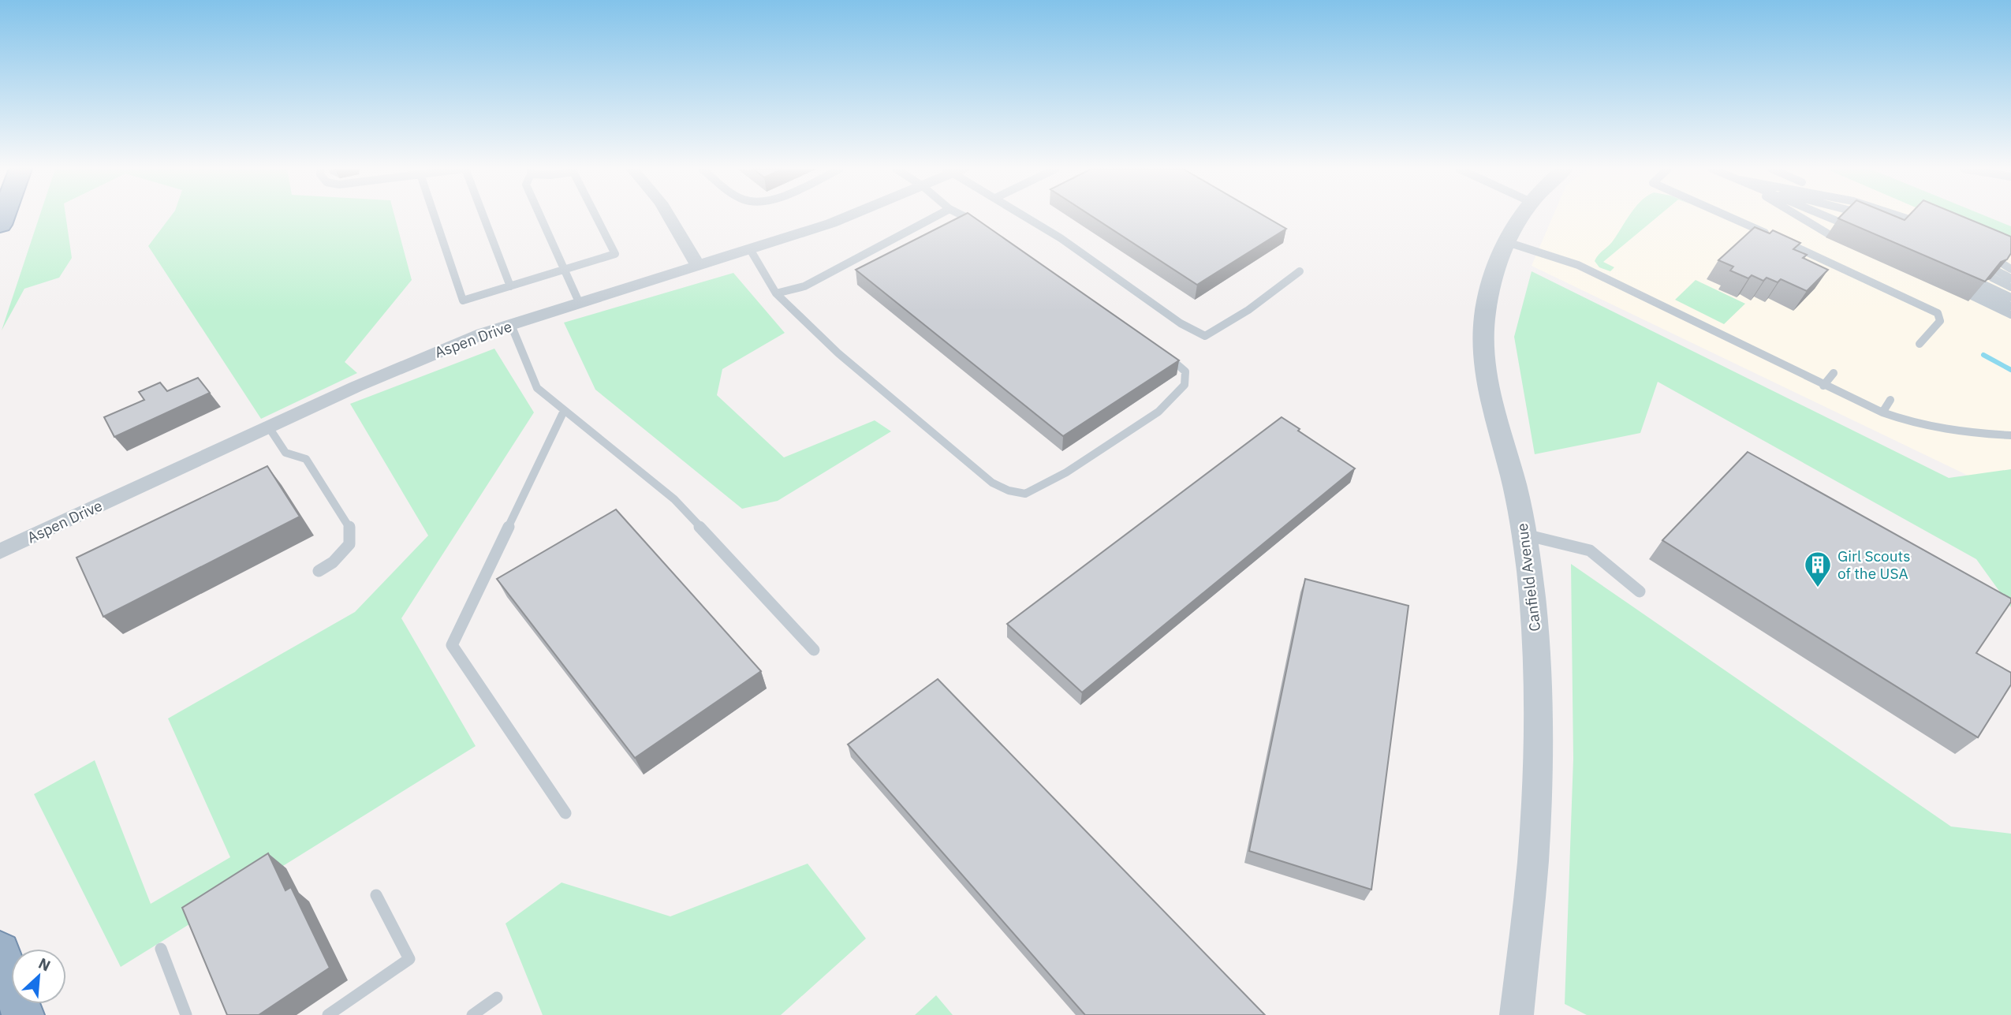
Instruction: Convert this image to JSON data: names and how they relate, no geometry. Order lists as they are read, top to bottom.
{
  "streets": {
    "street": ["Aspen Drive", "Canfield Avenue"]
  },
  "places": {
    "building": ["Girl Scouts of the USA"]
  },
  "north": "top right"
}
